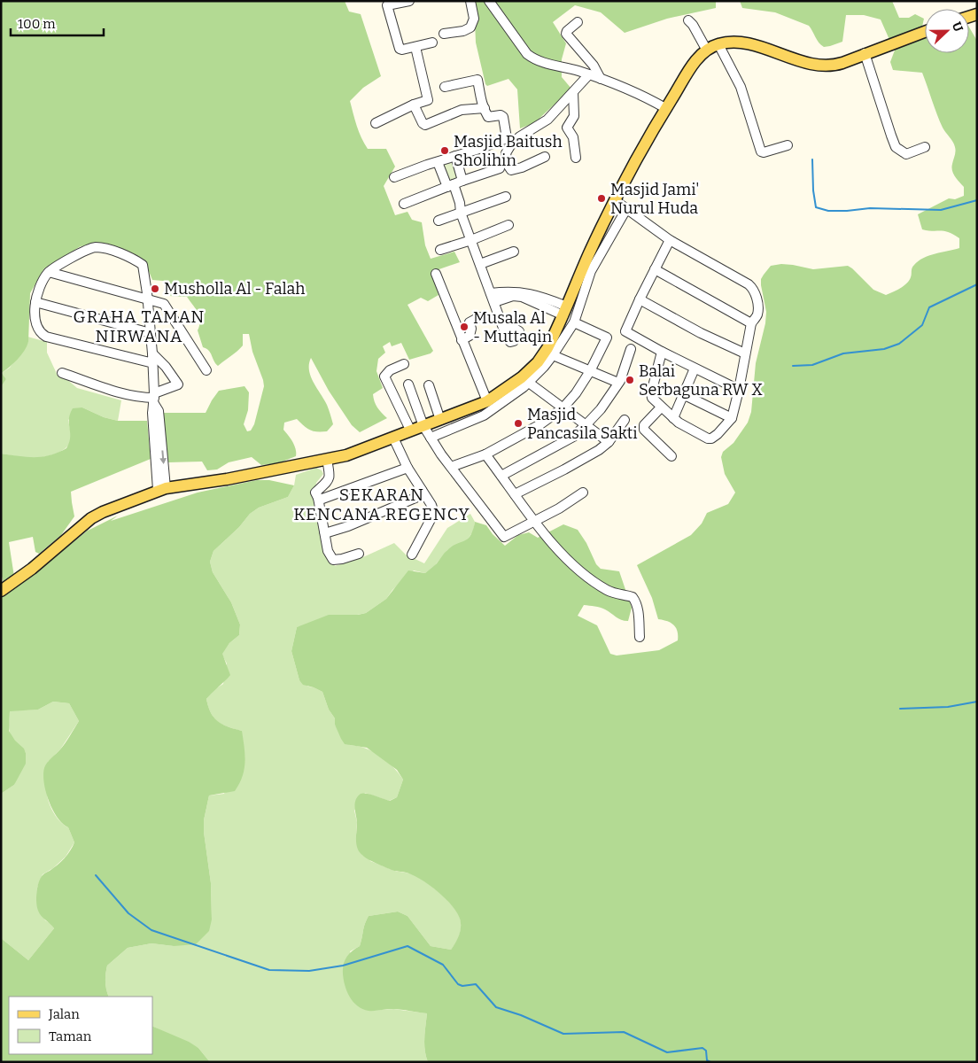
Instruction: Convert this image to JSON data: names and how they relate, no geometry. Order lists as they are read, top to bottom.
{
  "districts": ["GRAHA TAMAN NIRWANA", "SEKARAN KENCANA REGENCY"],
  "places": [
    "Masjid Baitush Sholihin",
    "Masjid Jami' Nurul Huda",
    "Musholla Al - Falah",
    "Musala Al - Muttaqin",
    "Balai Serbaguna RW X",
    "Masjid Pancasila Sakti"
  ],
  "legend": ["Jalan", "Taman"],
  "scale_bar": "100 m",
  "north": "right"
}
